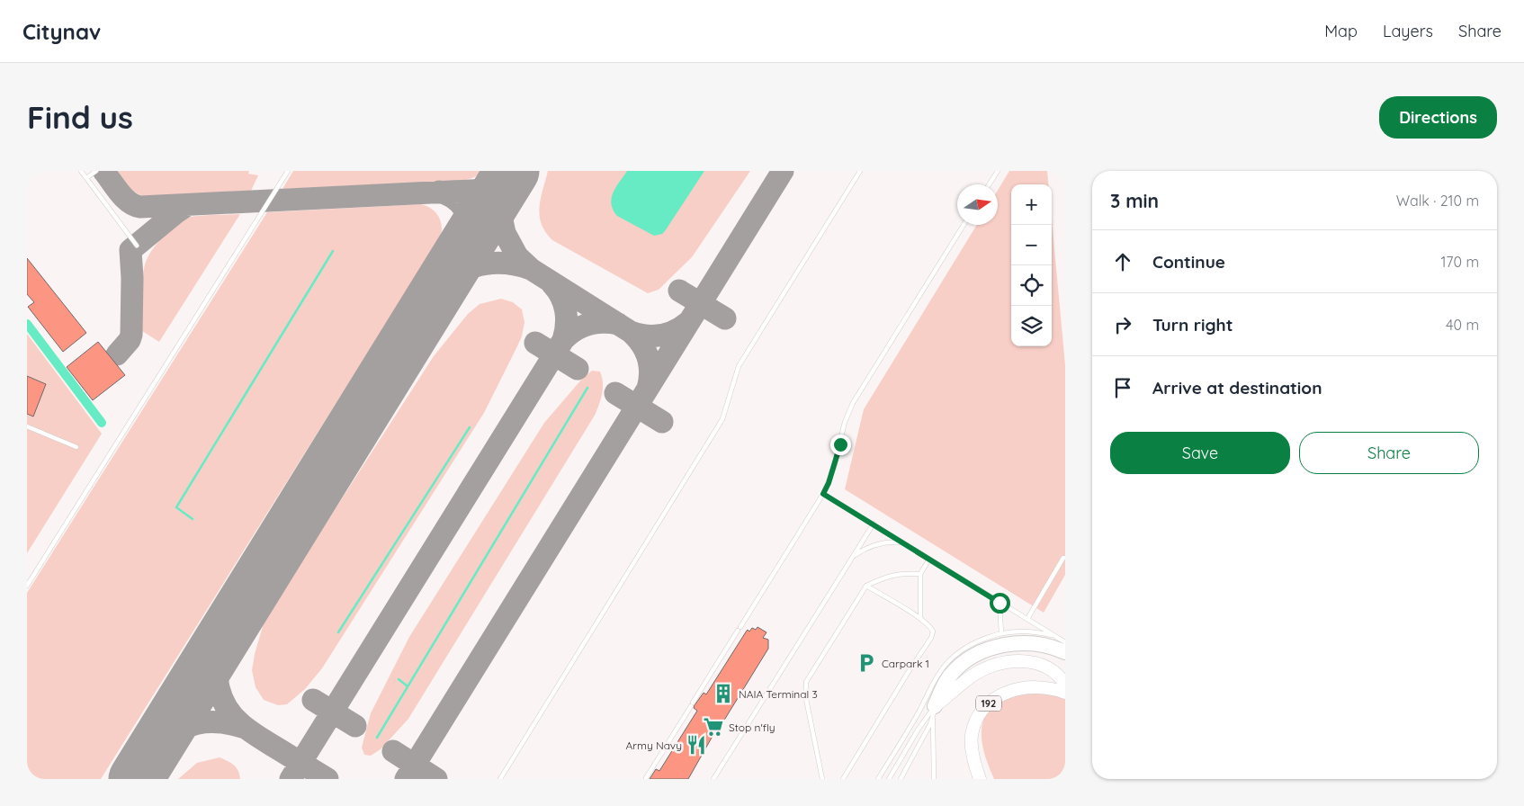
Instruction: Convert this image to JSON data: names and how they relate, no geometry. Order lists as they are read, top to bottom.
{
  "streets": {
    "main road": ["192"]
  },
  "places": {
    "parking": ["Carpark 1"],
    "building": ["NAIA Terminal 3"],
    "supermarket": ["Stop n'fly"],
    "restaurant": ["Army Navy"]
  },
  "north": "right",
  "page": {
    "header": "Citynav",
    "nav": ["Map", "Layers", "Share"],
    "buttons": [
      "Directions",
      ["Save", "Share"]
    ],
    "title": "Find us",
    "heading": ["3 min", "Walk · 210 m"],
    "map_buttons": ["+", "−"],
    "list": [
      ["Continue", "170 m"],
      ["Turn right", "40 m"],
      "Arrive at destination"
    ]
  }
}
